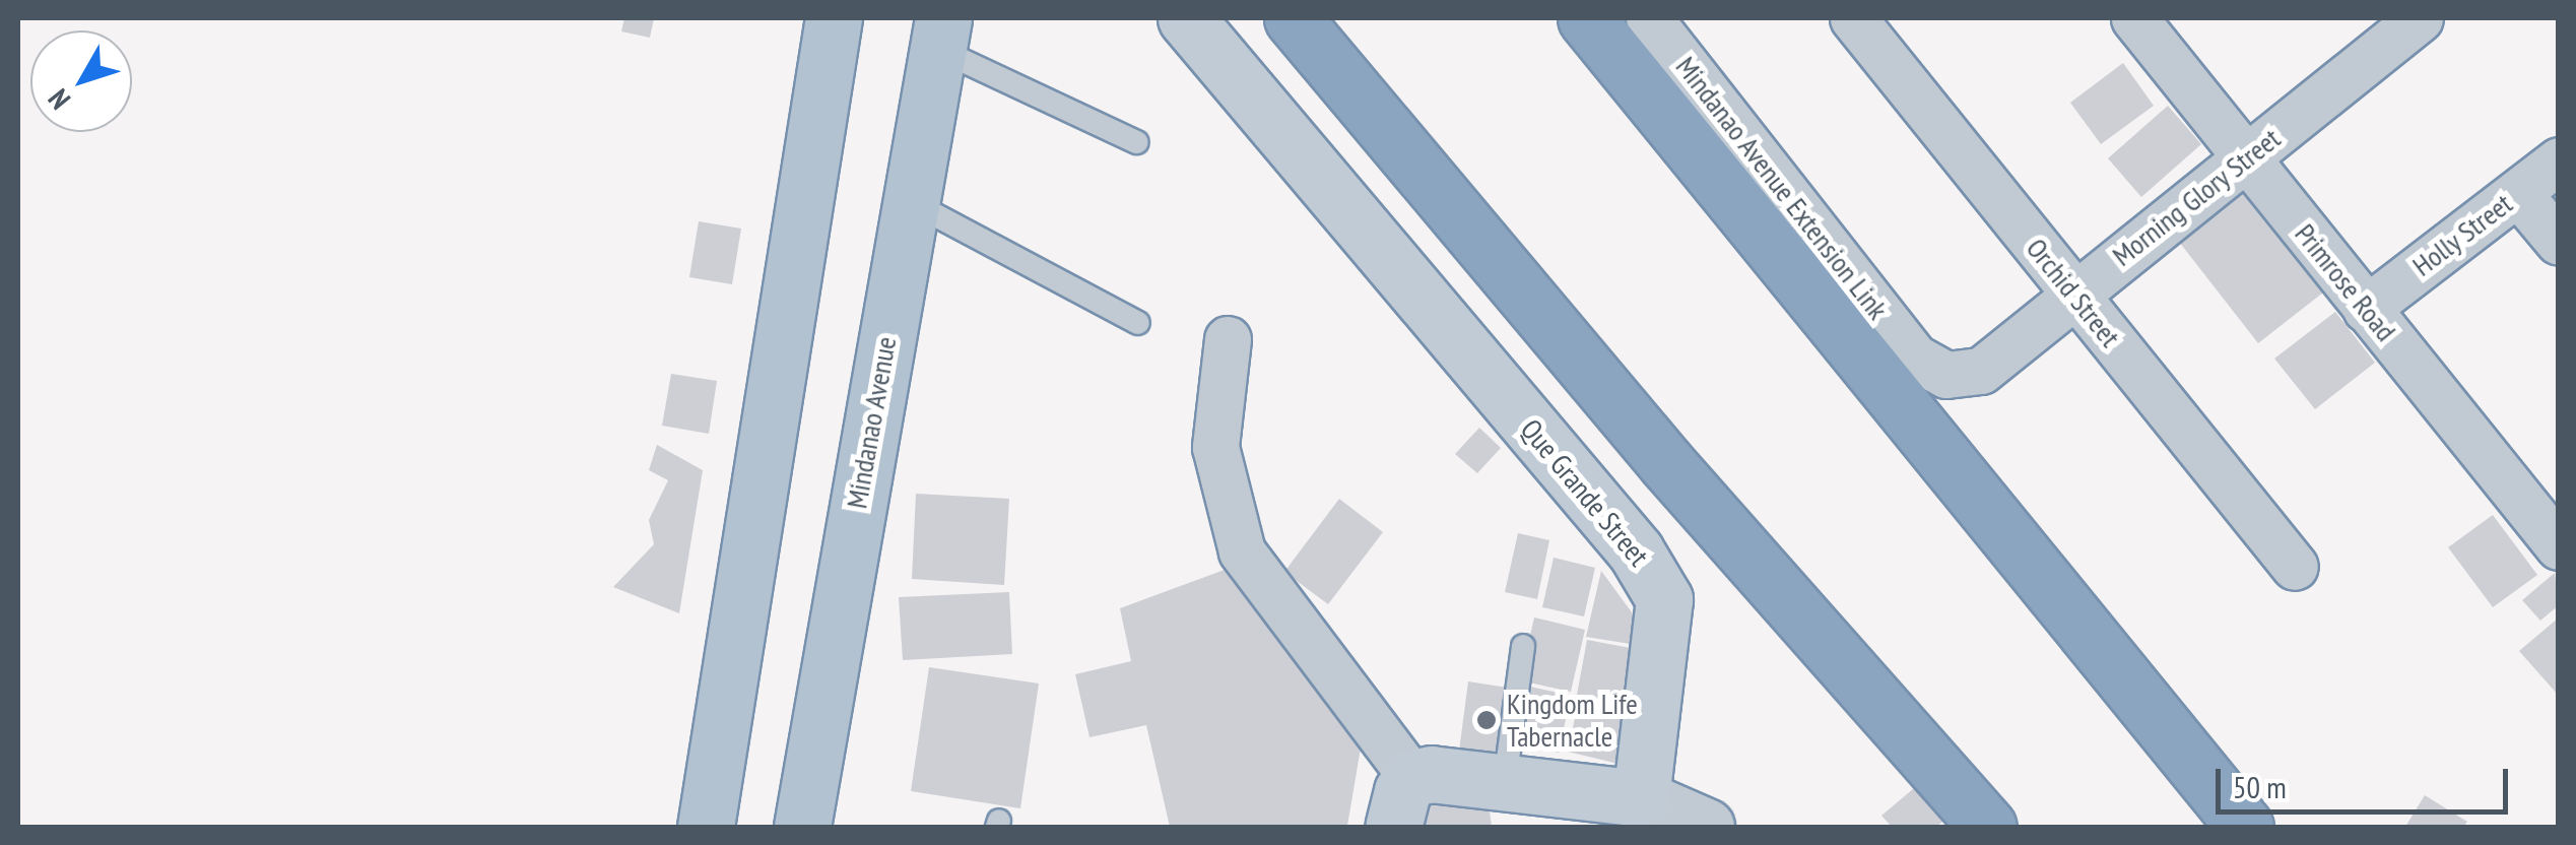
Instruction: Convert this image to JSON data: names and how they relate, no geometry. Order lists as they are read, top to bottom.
{
  "streets": {
    "main road": ["Mindanao Avenue", "Que Grande Street"],
    "street": [
      "Mindanao Avenue Extension Link",
      "Morning Glory Street",
      "Holly Street",
      "Primrose Road",
      "Orchid Street"
    ]
  },
  "crossings": [
    ["Mindanao Avenue Extension Link", "Morning Glory Street"],
    ["Morning Glory Street", "Primrose Road"],
    ["Morning Glory Street", "Orchid Street"],
    ["Holly Street", "Primrose Road"]
  ],
  "places": ["Kingdom Life Tabernacle"],
  "scale_bar": "50 m",
  "north": "bottom left"
}
